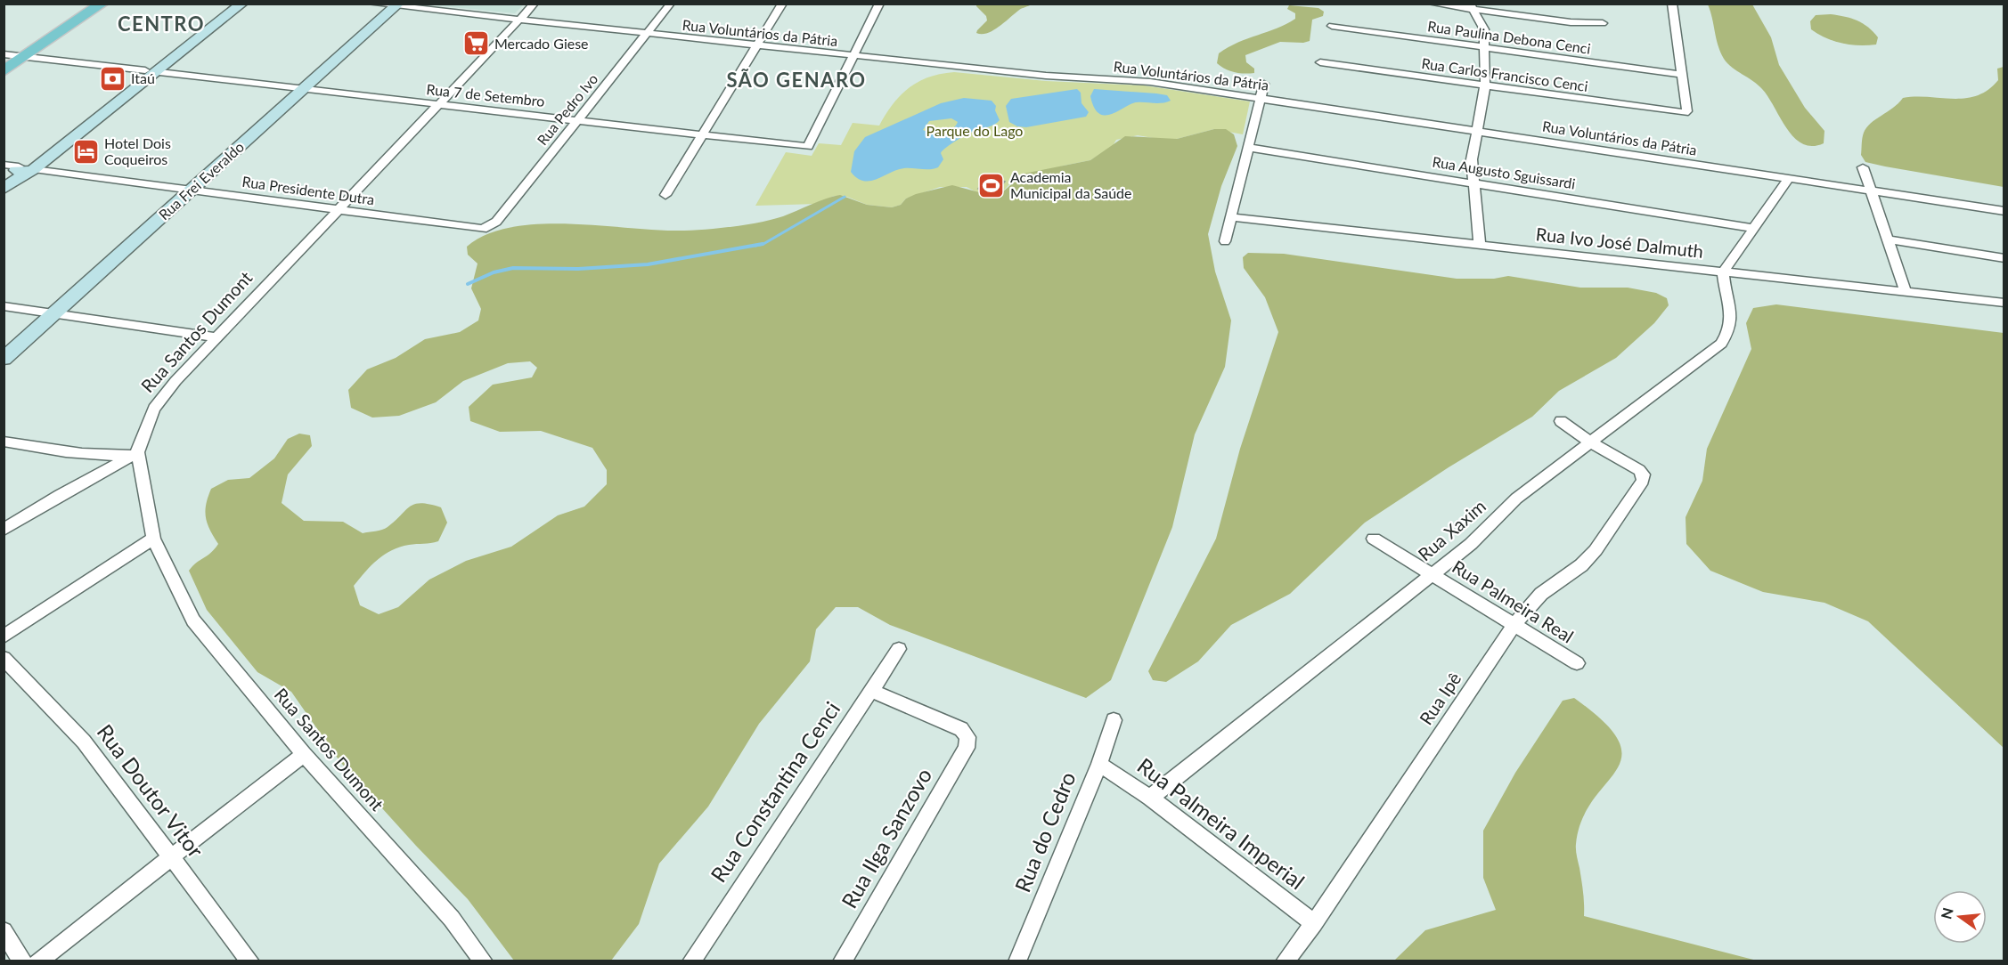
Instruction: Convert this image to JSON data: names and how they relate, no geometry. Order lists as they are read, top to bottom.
{
  "streets": {
    "street": [
      "Rua Voluntários da Pátria",
      "Rua Paulina Debona Cenci",
      "Rua Carlos Francisco Cenci",
      "Rua 7 de Setembro",
      "Rua Pedro Ivo",
      "Rua Augusto Sguissardi",
      "Rua Frei Everaldo",
      "Rua Presidente Dutra",
      "Rua Ivo José Dalmuth",
      "Rua Santos Dumont",
      "Rua Xaxim",
      "Rua Palmeira Real",
      "Rua Ipê",
      "Rua Doutor Vitor",
      "Rua Constantina Cenci",
      "Rua Palmeira Imperial",
      "Rua do Cedro",
      "Rua Ilga Sanzovo"
    ]
  },
  "crossings": [
    ["Rua Voluntários da Pátria", "Rua 7 de Setembro"],
    ["Rua Voluntários da Pátria", "Rua Pedro Ivo"],
    ["Rua Voluntários da Pátria", "Rua Frei Everaldo"],
    ["Rua Voluntários da Pátria", "Rua Santos Dumont"],
    ["Rua Paulina Debona Cenci", "Rua Carlos Francisco Cenci"],
    ["Rua 7 de Setembro", "Rua Pedro Ivo"],
    ["Rua 7 de Setembro", "Rua Frei Everaldo"],
    ["Rua 7 de Setembro", "Rua Santos Dumont"],
    ["Rua Pedro Ivo", "Rua Presidente Dutra"],
    ["Rua Frei Everaldo", "Rua Presidente Dutra"],
    ["Rua Presidente Dutra", "Rua Santos Dumont"],
    ["Rua Ivo José Dalmuth", "Rua Xaxim"],
    ["Rua Xaxim", "Rua Palmeira Real"],
    ["Rua Xaxim", "Rua Ipê"],
    ["Rua Xaxim", "Rua Palmeira Imperial"],
    ["Rua Palmeira Real", "Rua Ipê"],
    ["Rua Ipê", "Rua Palmeira Imperial"],
    ["Rua Constantina Cenci", "Rua Ilga Sanzovo"],
    ["Rua Palmeira Imperial", "Rua do Cedro"]
  ],
  "districts": ["CENTRO", "SÃO GENARO"],
  "parks": ["Parque do Lago"],
  "places": {
    "supermarket": ["Mercado Giese"],
    "bank": ["Itaú"],
    "hotel": ["Hotel Dois Coqueiros"],
    "sports": ["Academia Municipal da Saúde"]
  },
  "north": "left"
}
